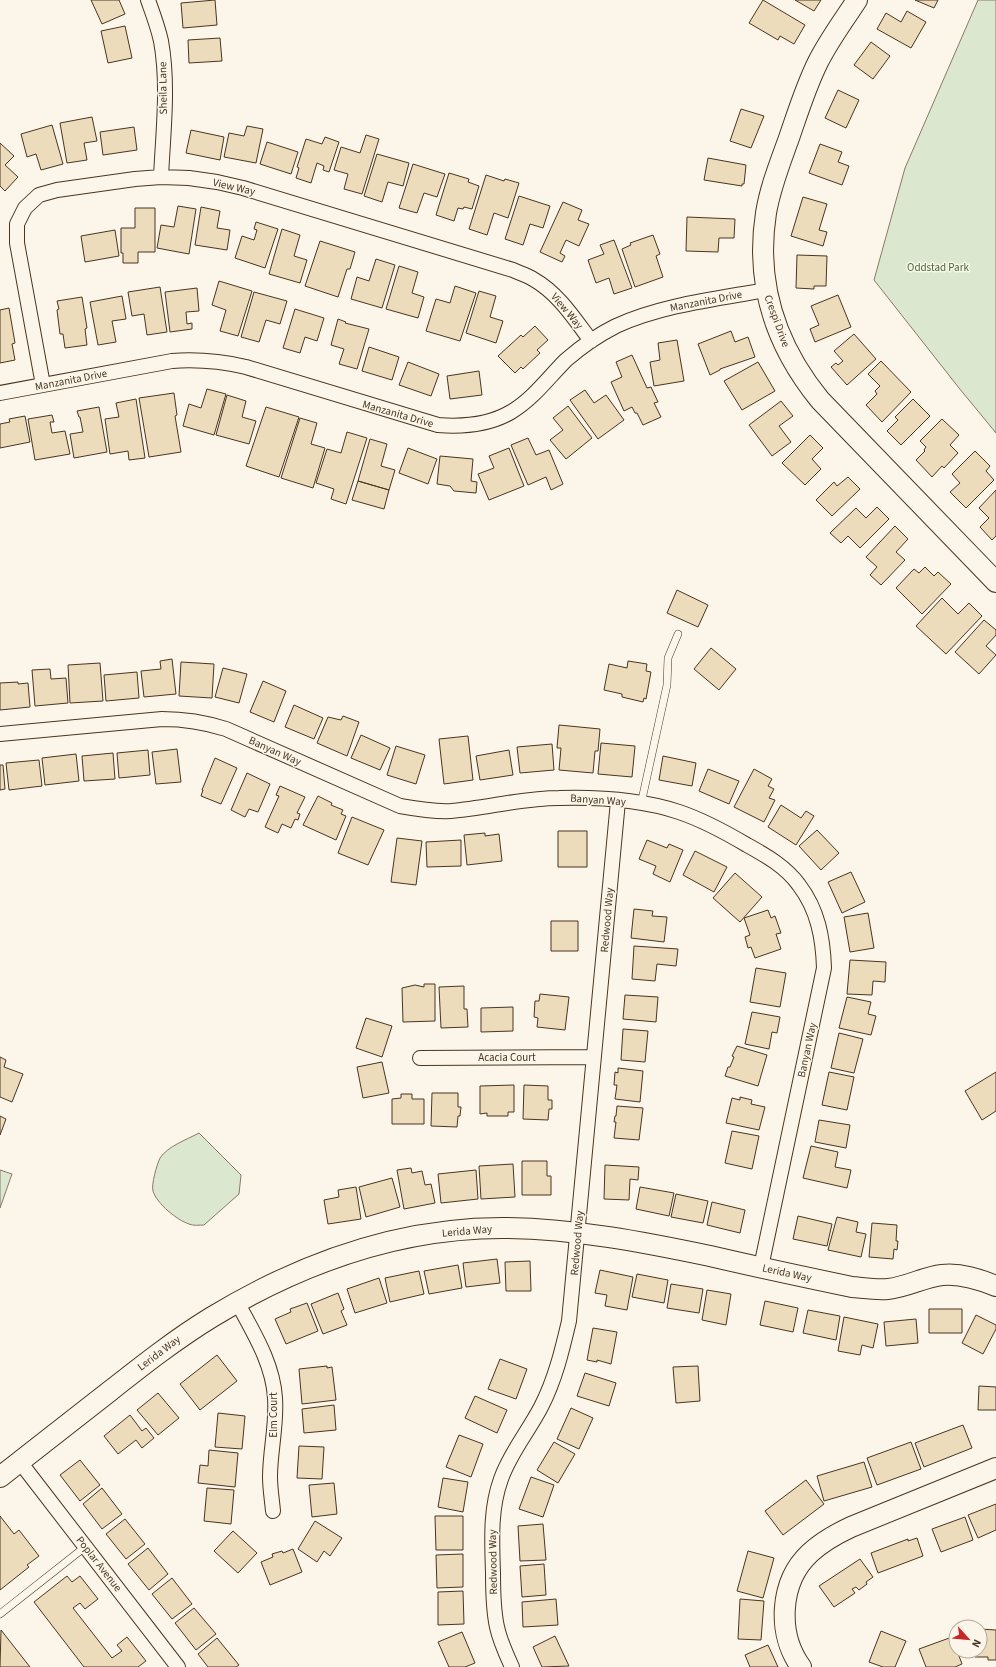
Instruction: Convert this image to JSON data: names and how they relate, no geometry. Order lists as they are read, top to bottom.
{
  "streets": {
    "street": [
      "Sheila Lane",
      "View Way",
      "Manzanita Drive",
      "Crespi Drive",
      "Banyan Way",
      "Redwood Way",
      "Acacia Court",
      "Lerida Way",
      "Elm Court",
      "Poplar Avenue"
    ]
  },
  "crossings": [
    ["Sheila Lane", "View Way"],
    ["View Way", "Manzanita Drive"],
    ["Manzanita Drive", "Crespi Drive"],
    ["Banyan Way", "Redwood Way"],
    ["Banyan Way", "Lerida Way"],
    ["Redwood Way", "Acacia Court"],
    ["Redwood Way", "Lerida Way"],
    ["Lerida Way", "Elm Court"],
    ["Lerida Way", "Poplar Avenue"]
  ],
  "parks": ["Oddstad Park"],
  "north": "bottom right"
}
